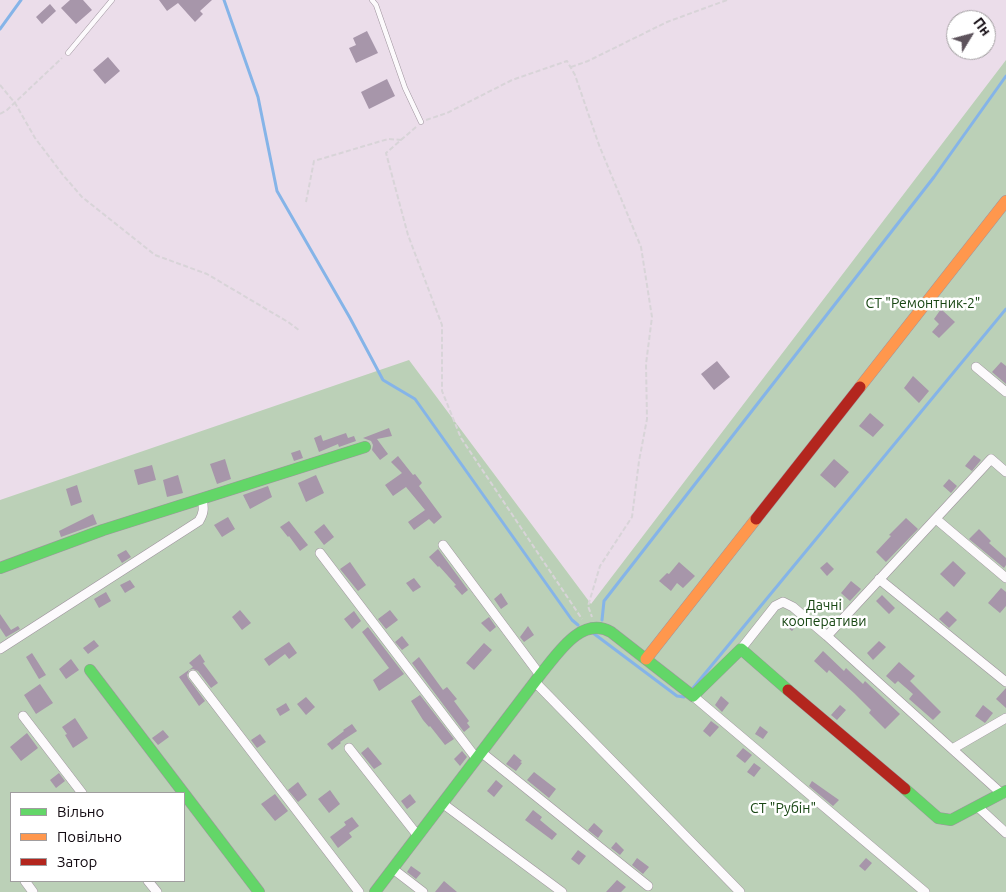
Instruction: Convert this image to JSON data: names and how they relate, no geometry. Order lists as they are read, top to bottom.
{
  "parks": ["СТ \"Ремонтник-2\"", "Дачні кооперативи", "СТ \"Рубін\""],
  "legend": ["Вільно", "Повільно", "Затор"],
  "north": "top right"
}
